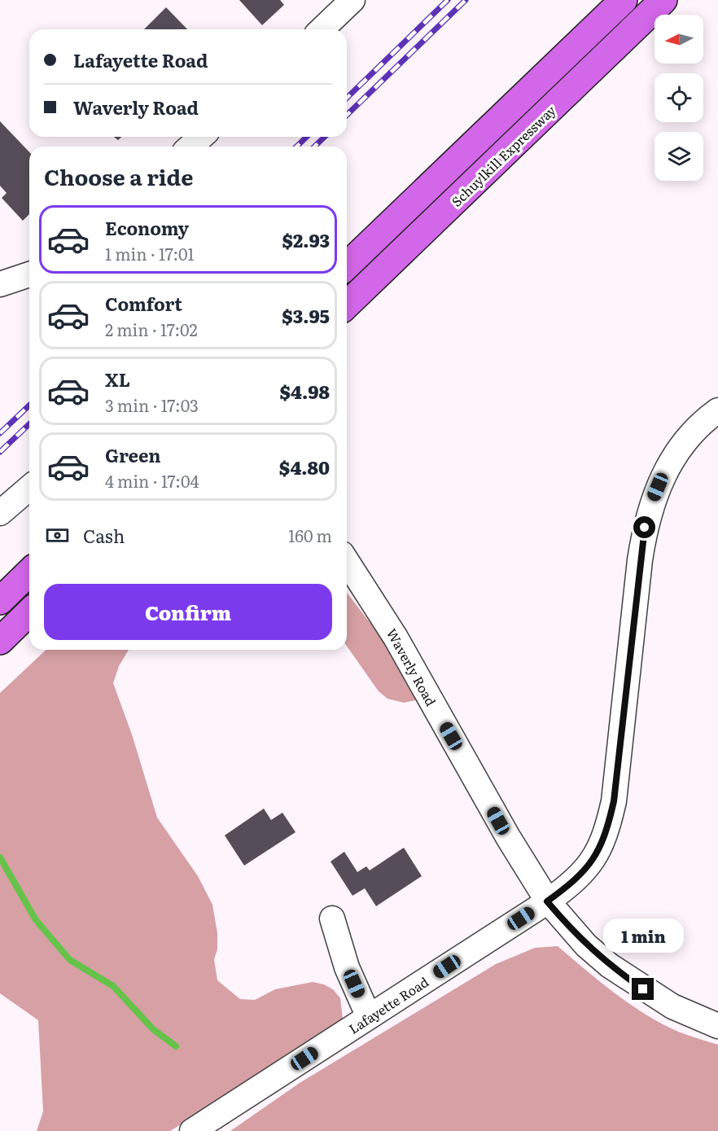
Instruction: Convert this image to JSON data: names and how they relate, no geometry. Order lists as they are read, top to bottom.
{
  "streets": {
    "highway": ["Schuylkill Expressway"],
    "street": ["Waverly Road", "Lafayette Road"]
  },
  "crossings": [
    ["Waverly Road", "Lafayette Road"]
  ],
  "north": "left",
  "page": {
    "banner": ["Lafayette Road", "Waverly Road"],
    "heading": "Choose a ride",
    "list": [
      {
        "name": "Economy",
        "note": "1 min · 17:01",
        "value": "$2.93"
      },
      {
        "name": "Comfort",
        "note": "2 min · 17:02",
        "value": "$3.95"
      },
      {
        "name": "XL",
        "note": "3 min · 17:03",
        "value": "$4.98"
      },
      {
        "name": "Green",
        "note": "4 min · 17:04",
        "value": "$4.80"
      }
    ],
    "pay": ["Cash", "160 m"],
    "buttons": "Confirm",
    "bubble": "1 min"
  }
}
